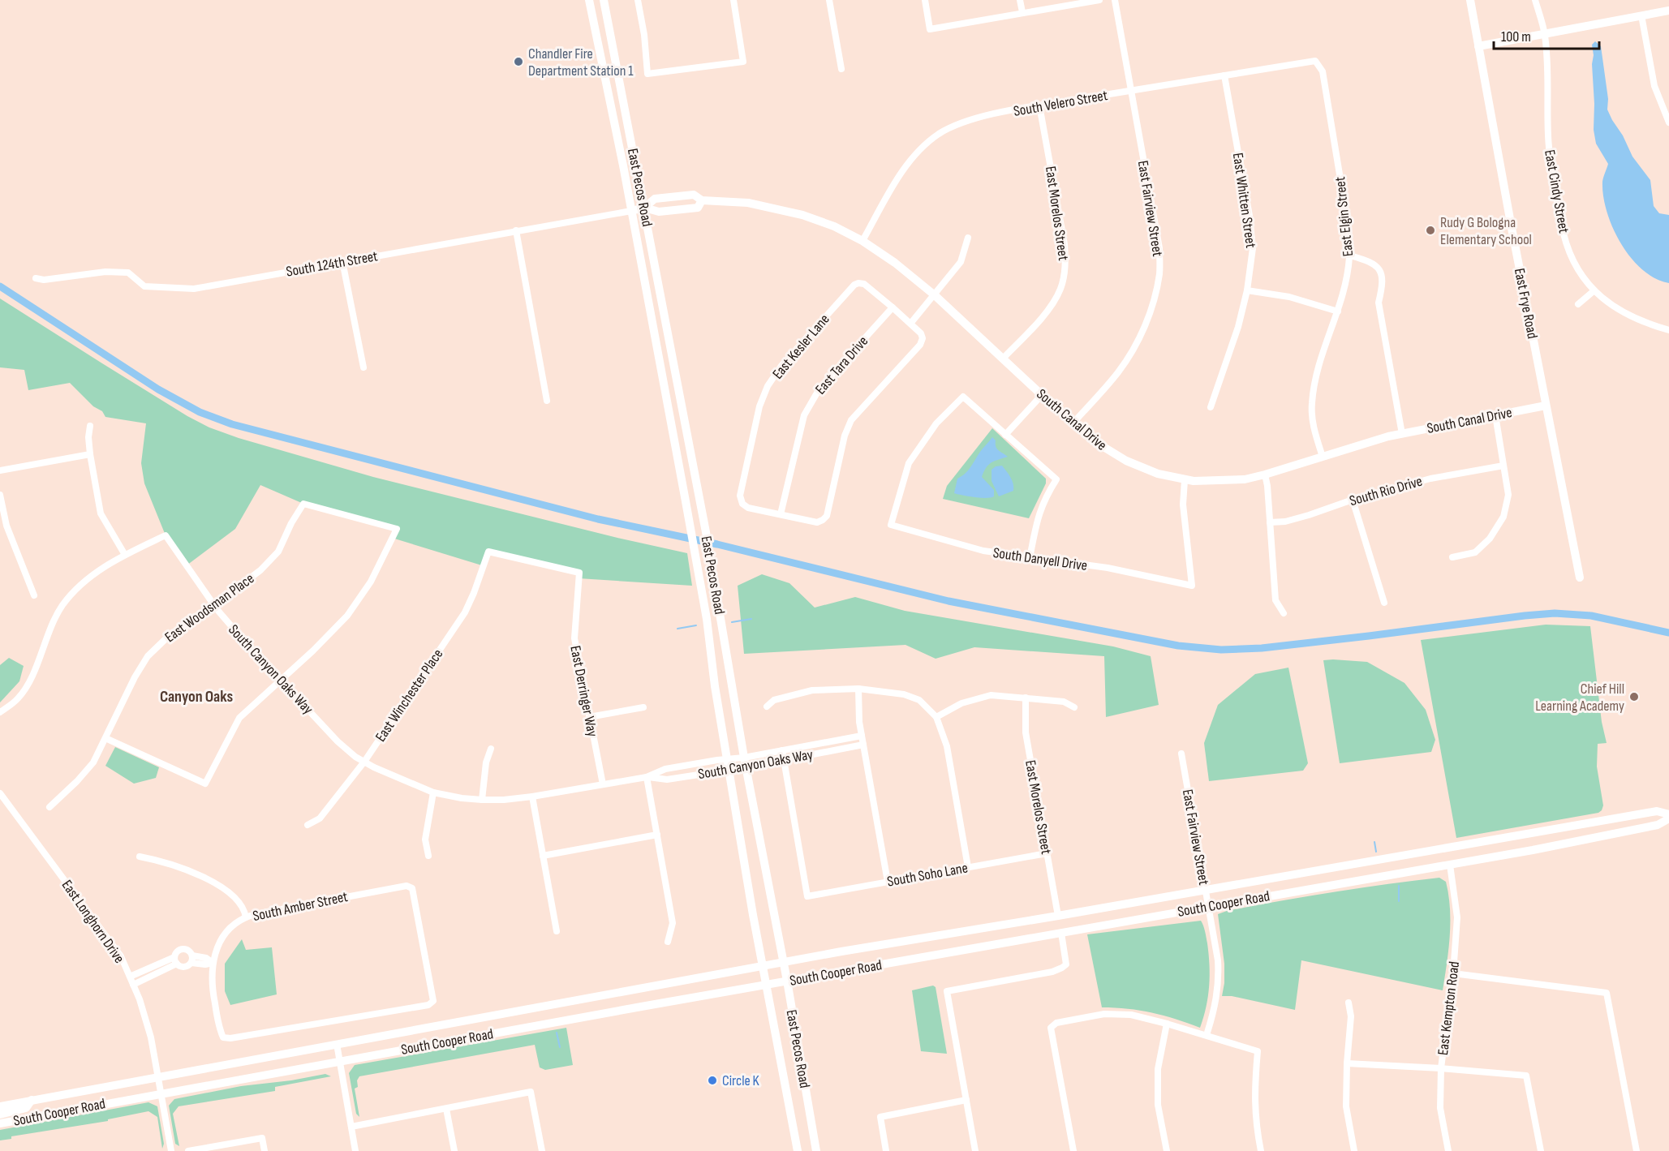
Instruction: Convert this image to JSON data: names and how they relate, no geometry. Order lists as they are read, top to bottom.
{
  "streets": {
    "main road": [
      "East Pecos Road",
      "East Frye Road",
      "South Canal Drive",
      "South Cooper Road"
    ],
    "street": [
      "South Velero Street",
      "East Cindy Street",
      "East Whitten Street",
      "East Fairview Street",
      "East Morelos Street",
      "East Elgin Street",
      "South 124th Street",
      "East Kesler Lane",
      "East Tara Drive",
      "South Rio Drive",
      "South Danyell Drive",
      "East Woodsman Place",
      "South Canyon Oaks Way",
      "East Derringer Way",
      "East Winchester Place",
      "South Soho Lane",
      "South Amber Street",
      "East Longhorn Drive",
      "East Kempton Road"
    ]
  },
  "crossings": [
    ["South Velero Street", "East Whitten Street"],
    ["South Velero Street", "East Fairview Street"],
    ["South Velero Street", "East Morelos Street"],
    ["South Velero Street", "East Elgin Street"],
    ["South Velero Street", "South Canal Drive"],
    ["East Pecos Road", "South 124th Street"],
    ["East Pecos Road", "South Canal Drive"],
    ["East Pecos Road", "South Canyon Oaks Way"],
    ["East Pecos Road", "South Cooper Road"],
    ["East Fairview Street", "South Canal Drive"],
    ["East Fairview Street", "South Cooper Road"],
    ["East Morelos Street", "South Canal Drive"],
    ["East Morelos Street", "South Soho Lane"],
    ["East Morelos Street", "South Cooper Road"],
    ["East Elgin Street", "South Canal Drive"],
    ["East Frye Road", "South Canal Drive"],
    ["East Kesler Lane", "East Tara Drive"],
    ["South Canal Drive", "South Danyell Drive"],
    ["East Woodsman Place", "South Canyon Oaks Way"],
    ["South Canyon Oaks Way", "East Derringer Way"],
    ["South Canyon Oaks Way", "East Winchester Place"],
    ["South Canyon Oaks Way", "South Soho Lane"],
    ["East Derringer Way", "East Winchester Place"],
    ["South Cooper Road", "East Longhorn Drive"],
    ["South Cooper Road", "East Kempton Road"]
  ],
  "districts": ["Canyon Oaks"],
  "places": [
    "Chandler Fire Department Station 1",
    "Rudy G Bologna Elementary School",
    "Chief Hill Learning Academy",
    "Circle K"
  ],
  "scale_bar": "100 m"
}
